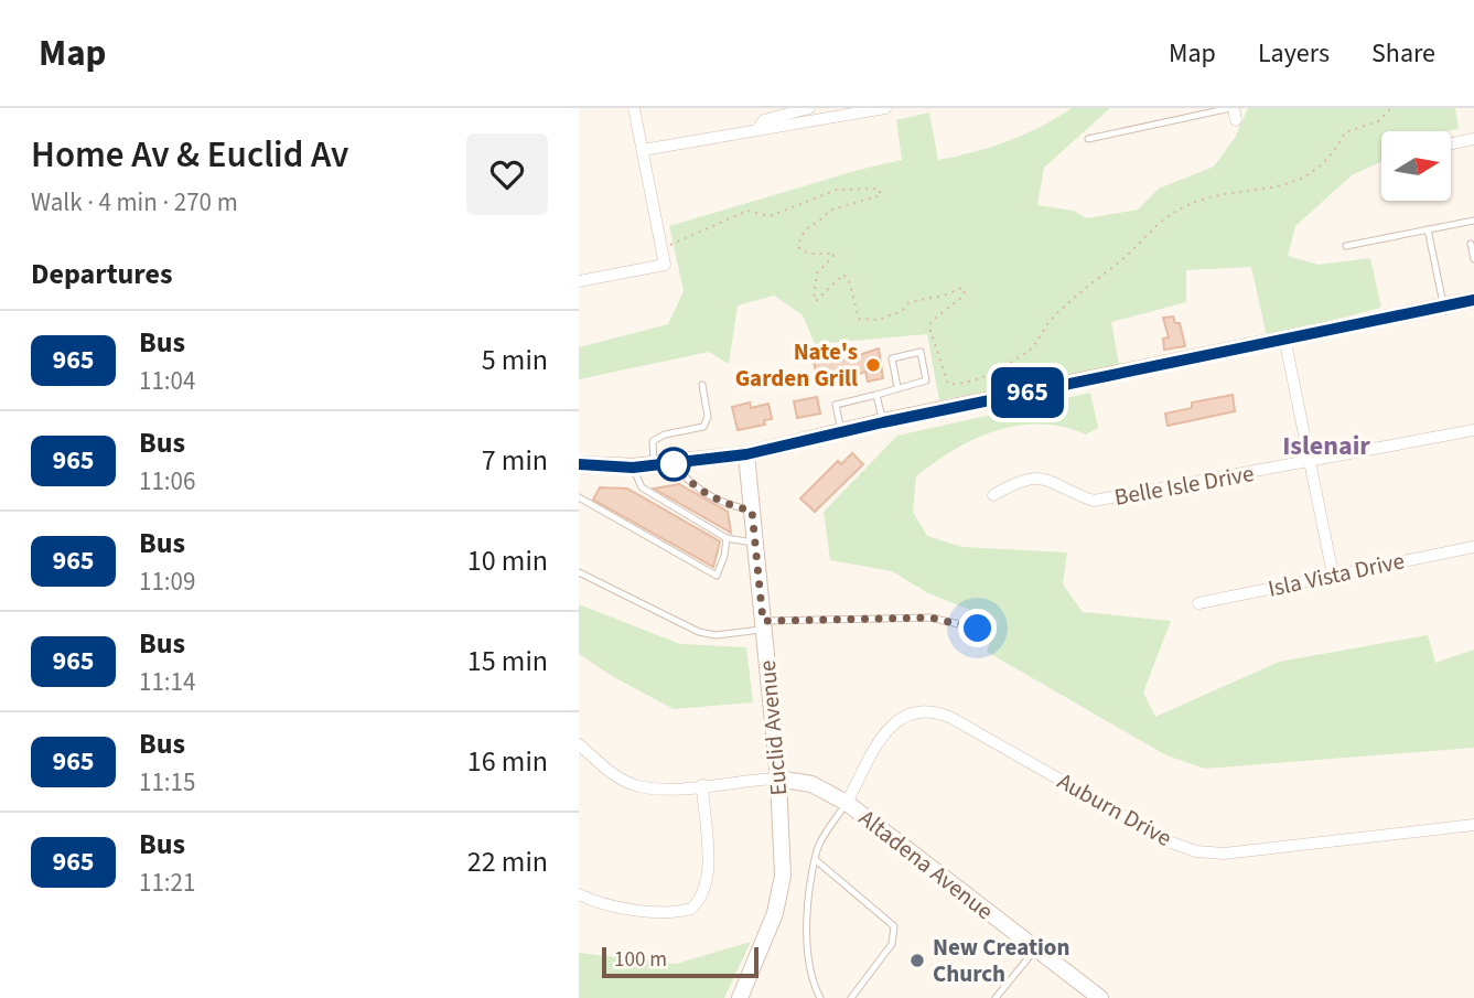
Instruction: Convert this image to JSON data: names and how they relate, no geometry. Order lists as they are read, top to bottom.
{
  "streets": {
    "main road": ["Euclid Avenue", "Altadena Avenue"],
    "street": ["Belle Isle Drive", "Isla Vista Drive", "Auburn Drive"]
  },
  "crossings": [
    ["Euclid Avenue", "Altadena Avenue"],
    ["Auburn Drive", "Altadena Avenue"]
  ],
  "districts": ["Islenair"],
  "places": ["Nate's Garden Grill", "New Creation Church"],
  "lines": ["bus line 965"],
  "scale_bar": "100 m",
  "north": "right",
  "page": {
    "header": "Map",
    "nav": ["Map", "Layers", "Share"],
    "heading": [
      ["Home Av & Euclid Av", "Walk · 4 min · 270 m"],
      "Departures"
    ],
    "on_map": "965",
    "list": [
      {
        "mark": "965",
        "name": "Bus",
        "note": "11:04",
        "value": "5 min"
      },
      {
        "mark": "965",
        "name": "Bus",
        "note": "11:06",
        "value": "7 min"
      },
      {
        "mark": "965",
        "name": "Bus",
        "note": "11:09",
        "value": "10 min"
      },
      {
        "mark": "965",
        "name": "Bus",
        "note": "11:14",
        "value": "15 min"
      },
      {
        "mark": "965",
        "name": "Bus",
        "note": "11:15",
        "value": "16 min"
      },
      {
        "mark": "965",
        "name": "Bus",
        "note": "11:21",
        "value": "22 min"
      }
    ],
    "scale": "100 m"
  }
}
